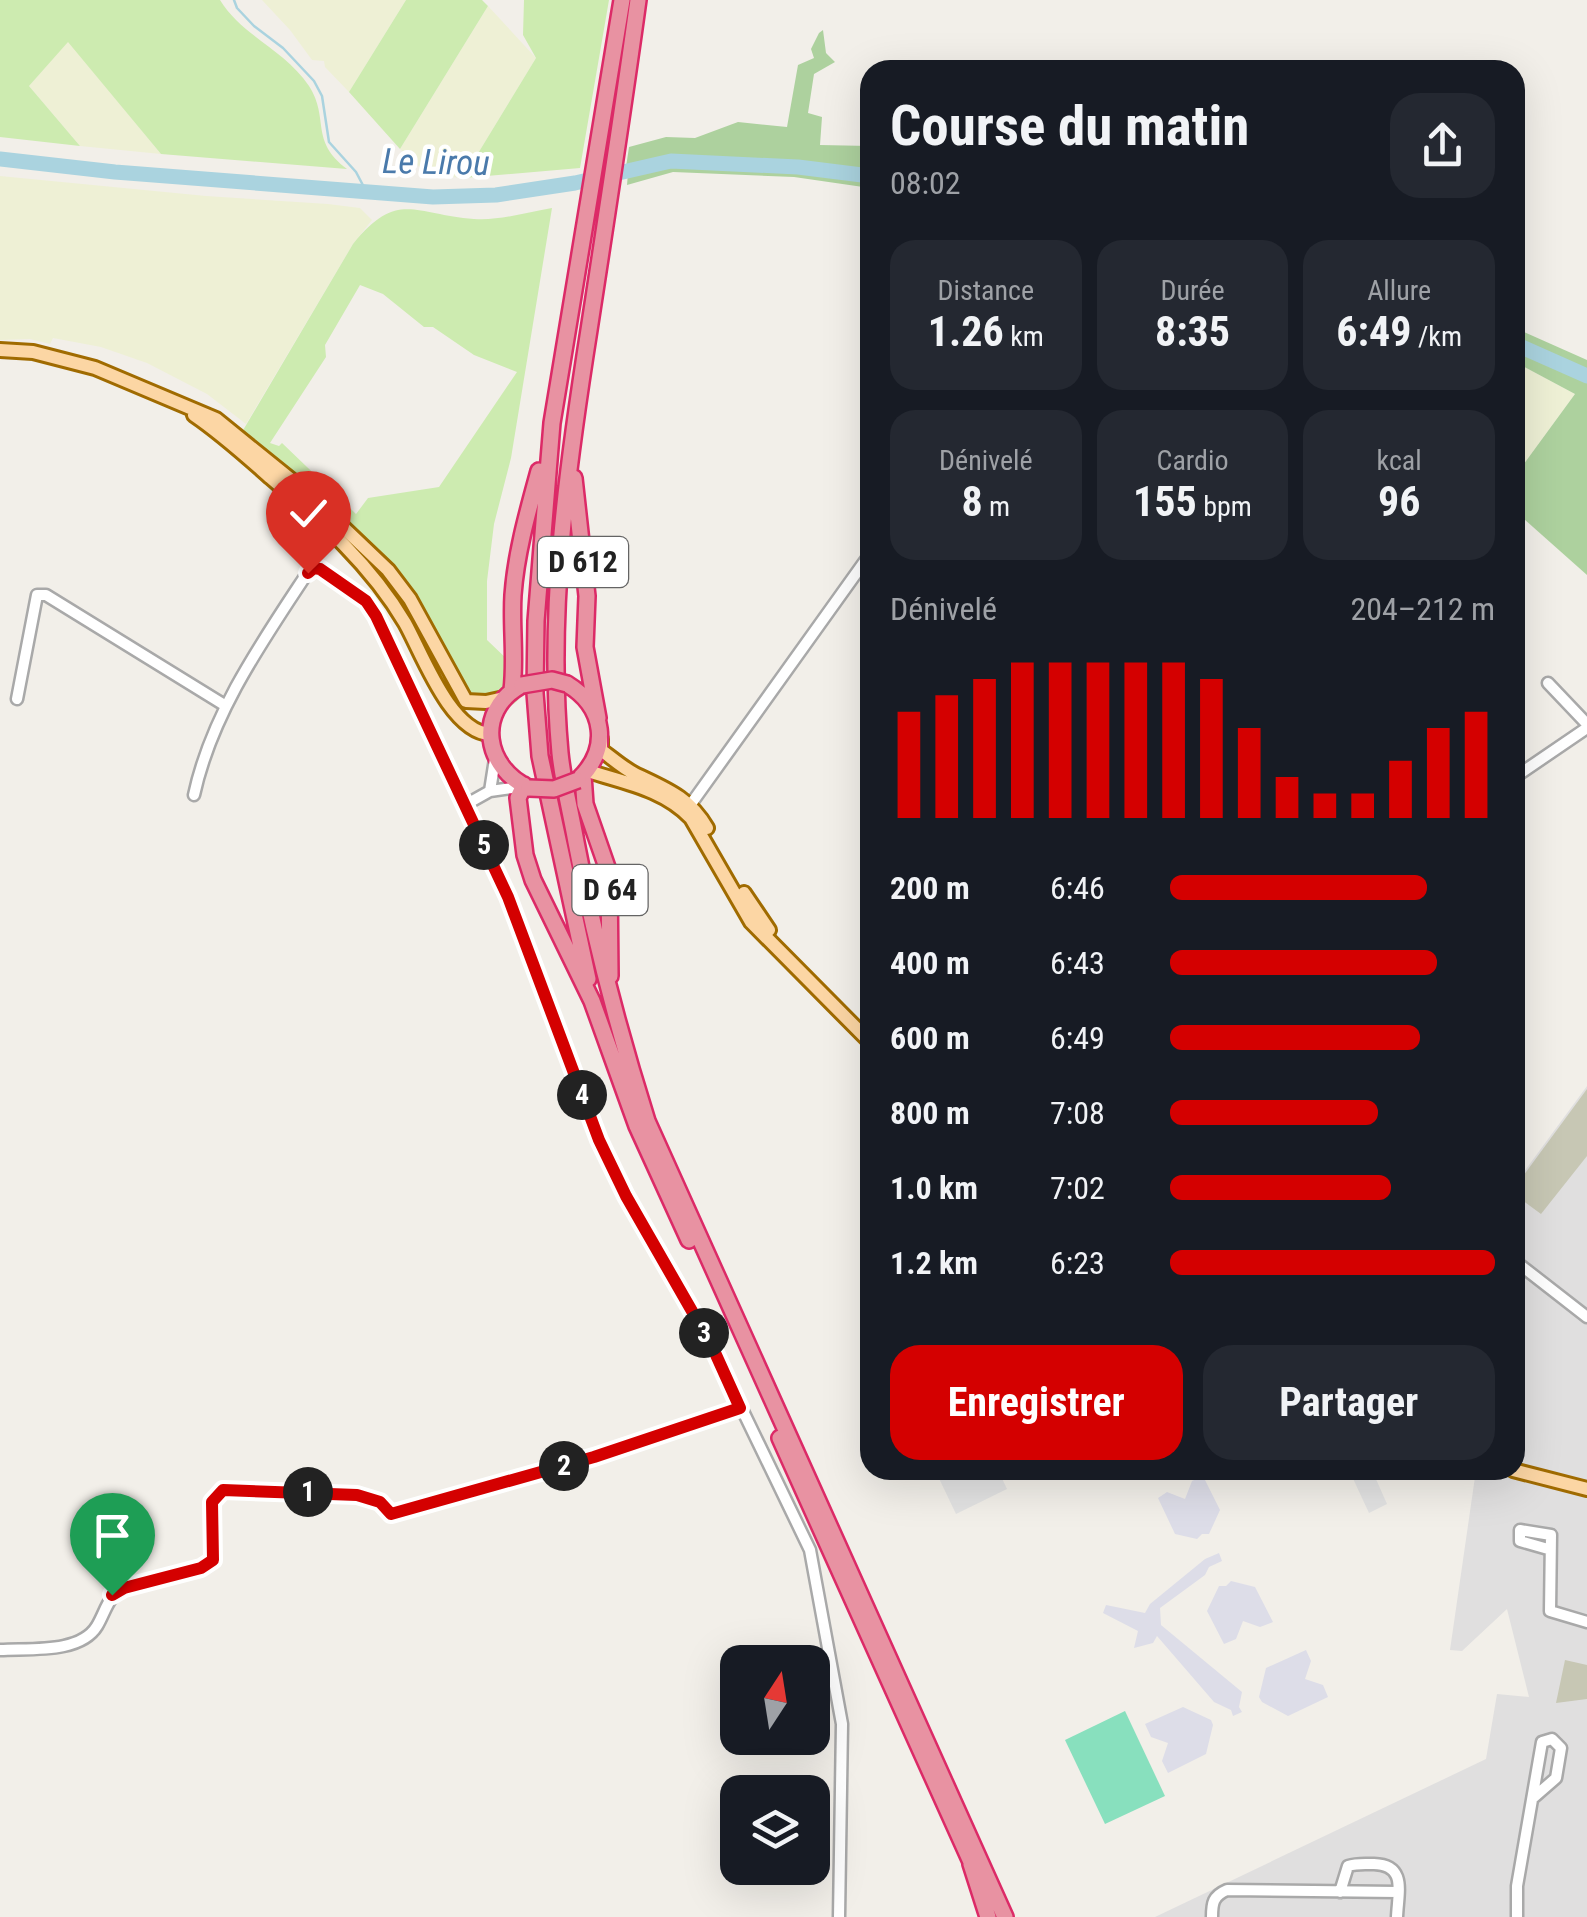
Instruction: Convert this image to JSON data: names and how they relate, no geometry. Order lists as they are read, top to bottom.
{
  "streets": {
    "highway": ["D 612", "D 64"]
  },
  "crossings": [
    ["D 612", "D 64"]
  ],
  "water": ["Le Lirou"],
  "north": "top",
  "page": {
    "heading": ["Course du matin", "08:02"],
    "stats": [
      ["Distance", "1.26 km"],
      ["Durée", "8:35"],
      ["Allure", "6:49 /km"],
      ["Dénivelé", "8 m"],
      ["Cardio", "155 bpm"],
      ["kcal", "96"]
    ],
    "chart": ["Dénivelé", "204–212 m"],
    "pins": [
      "5",
      "4",
      "3",
      "2",
      "1"
    ],
    "list": [
      {
        "name": "200 m",
        "note": "6:46"
      },
      {
        "name": "400 m",
        "note": "6:43"
      },
      {
        "name": "600 m",
        "note": "6:49"
      },
      {
        "name": "800 m",
        "note": "7:08"
      },
      {
        "name": "1.0 km",
        "note": "7:02"
      },
      {
        "name": "1.2 km",
        "note": "6:23"
      }
    ],
    "buttons": ["Enregistrer", "Partager"]
  }
}
